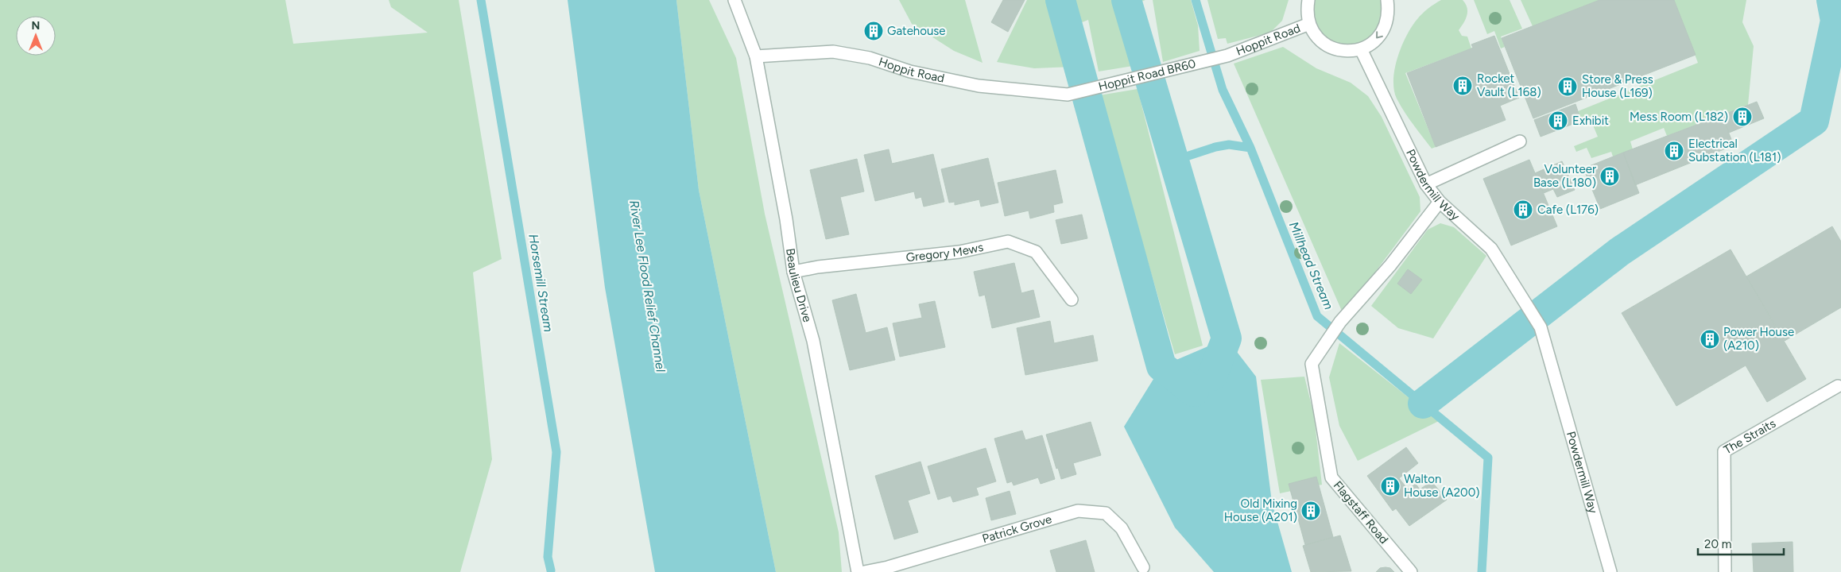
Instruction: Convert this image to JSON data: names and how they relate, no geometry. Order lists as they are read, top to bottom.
{
  "streets": {
    "street": [
      "Hoppit Road",
      "Hoppit Road BR60",
      "Powdermill Way",
      "Gregory Mews",
      "Beaulieu Drive",
      "The Straits",
      "Flagstaff Road",
      "Patrick Grove"
    ]
  },
  "crossings": [
    ["Hoppit Road", "Hoppit Road BR60"],
    ["Hoppit Road", "Beaulieu Drive"],
    ["Powdermill Way", "Flagstaff Road"],
    ["Gregory Mews", "Beaulieu Drive"]
  ],
  "water": ["Millhead Stream", "Horsemill Stream", "River Lee Flood Relief Channel"],
  "places": {
    "building": [
      "Gatehouse",
      "Rocket Vault (L168)",
      "Store & Press House (L169)",
      "Mess Room (L182)",
      "Exhibit",
      "Electrical Substation (L181)",
      "Volunteer Base (L180)",
      "Cafe (L176)",
      "Power House (A210)",
      "Walton House (A200)",
      "Old Mixing House (A201)"
    ]
  },
  "scale_bar": "20 m",
  "north": "top"
}
